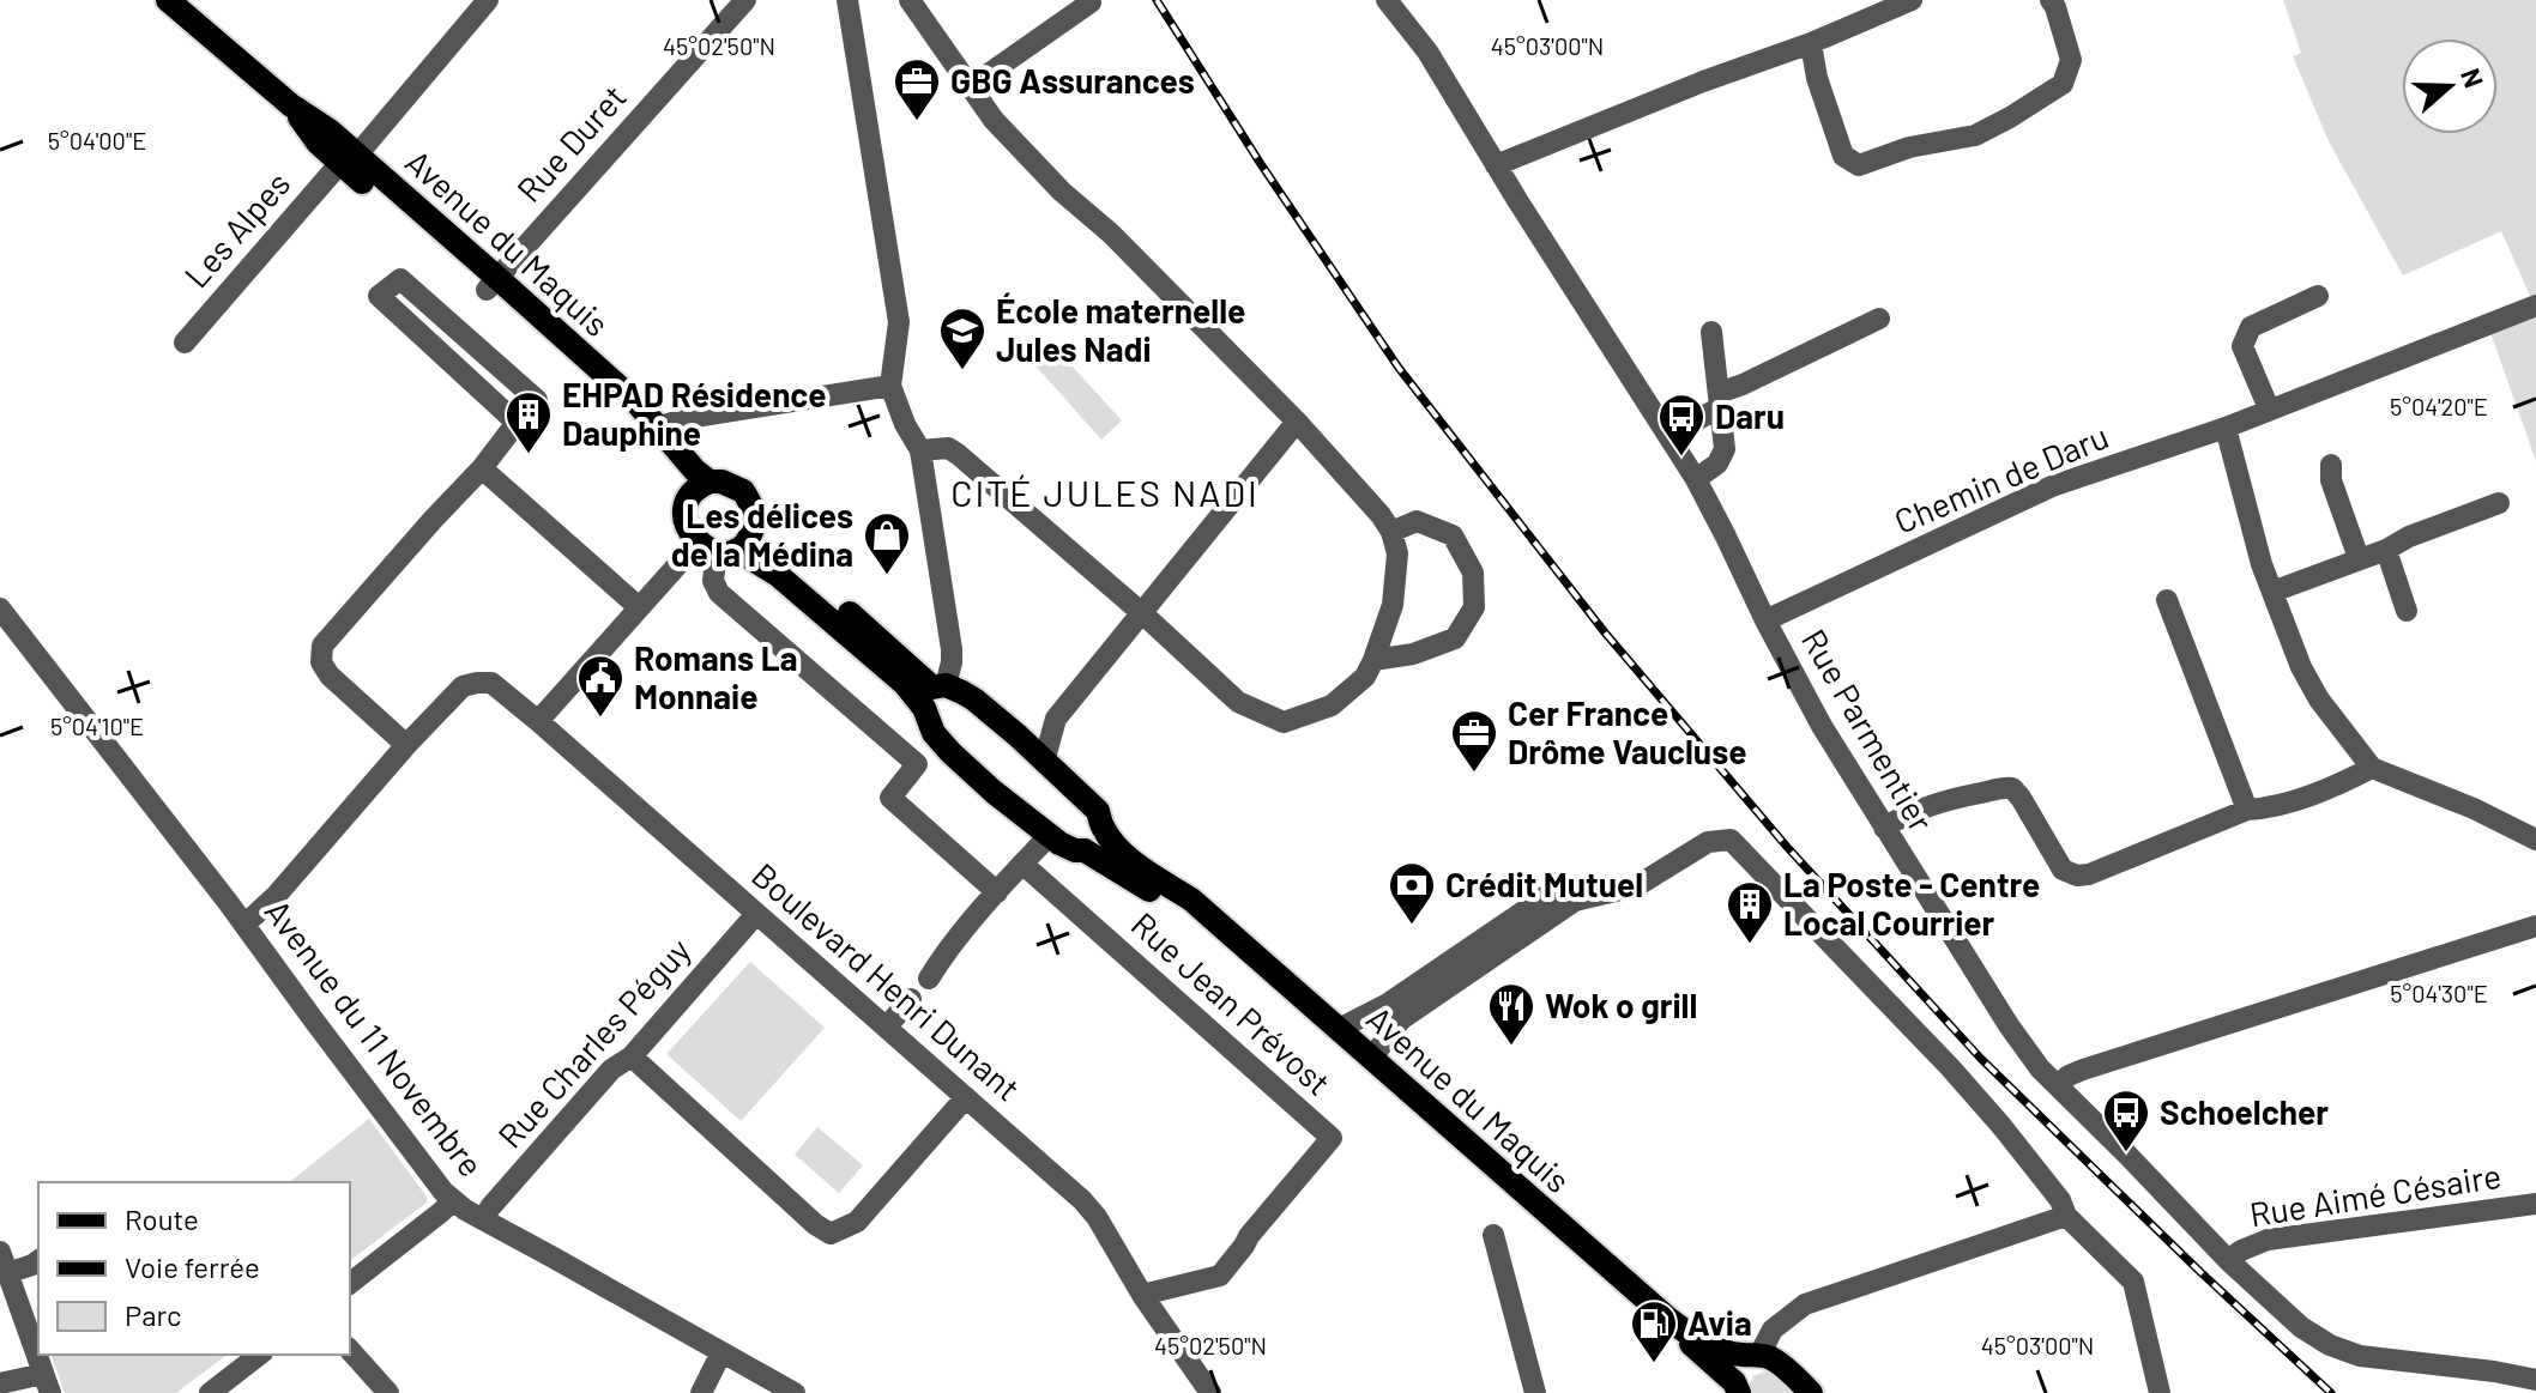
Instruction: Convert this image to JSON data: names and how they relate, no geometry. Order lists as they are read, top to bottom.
{
  "streets": {
    "main road": ["Avenue du Maquis"],
    "street": [
      "Rue Duret",
      "Les Alpes",
      "Chemin de Daru",
      "Rue Parmentier",
      "Boulevard Henri Dunant",
      "Rue Jean Prévost",
      "Avenue du 11 Novembre",
      "Rue Charles Péguy",
      "Rue Aimé Césaire"
    ]
  },
  "crossings": [
    ["Rue Duret", "Avenue du Maquis"],
    ["Les Alpes", "Avenue du Maquis"],
    ["Chemin de Daru", "Rue Parmentier"],
    ["Rue Parmentier", "Rue Aimé Césaire"],
    ["Boulevard Henri Dunant", "Rue Jean Prévost"],
    ["Boulevard Henri Dunant", "Rue Charles Péguy"],
    ["Avenue du 11 Novembre", "Rue Charles Péguy"]
  ],
  "districts": ["CITÉ JULES NADI"],
  "places": {
    "office": ["GBG Assurances", "Cer France Drôme Vaucluse"],
    "school or university": ["École maternelle Jules Nadi"],
    "building": ["EHPAD Résidence Dauphine", "La Poste - Centre Local Courrier"],
    "bus stop": ["Daru", "Schoelcher"],
    "shop": ["Les délices de la Médina"],
    "public building": ["Romans La Monnaie"],
    "bank": ["Crédit Mutuel"],
    "restaurant": ["Wok o grill"],
    "fuel station": ["Avia"]
  },
  "legend": ["Route", "Voie ferrée", "Parc"],
  "north": "right",
  "coordinates": [
    "45°02'50\"N",
    "45°03'00\"N",
    "5°04'00\"E",
    "5°04'20\"E",
    "5°04'10\"E",
    "5°04'30\"E"
  ]
}
